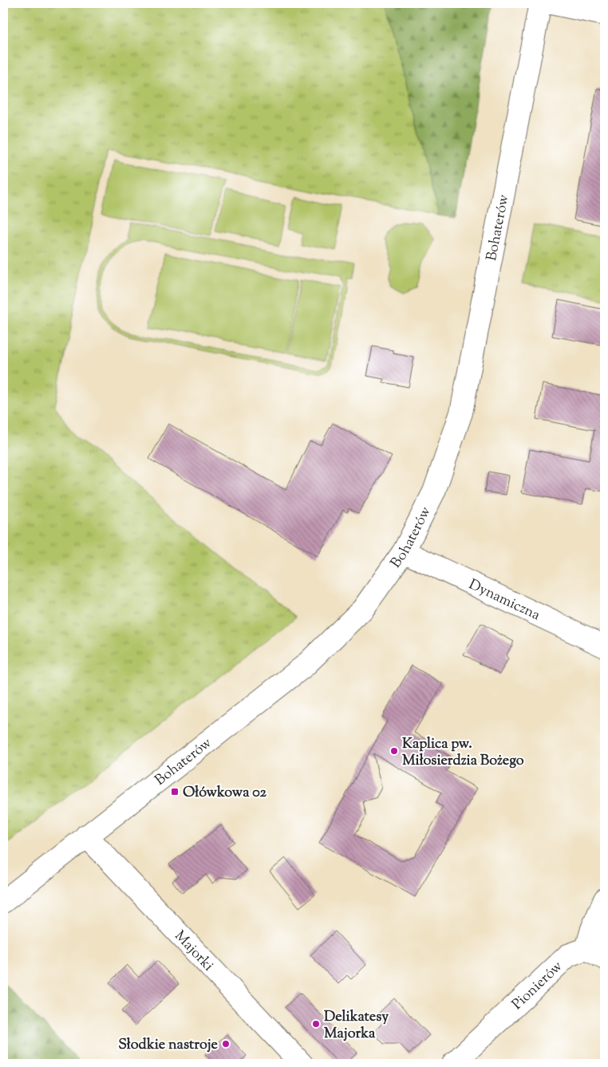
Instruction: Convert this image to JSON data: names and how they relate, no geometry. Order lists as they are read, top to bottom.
{
  "streets": {
    "street": [
      "Bohaterów",
      "Dynamiczna",
      "Majorki",
      "Pionierów"
    ]
  },
  "crossings": [
    ["Bohaterów", "Dynamiczna"],
    ["Bohaterów", "Majorki"]
  ],
  "places": {
    "other": ["Kaplica pw. Miłosierdzia Bożego", "Delikatesy Majorka", "Słodkie nastroje"],
    "transit": ["Ołówkowa 02"]
  }
}
